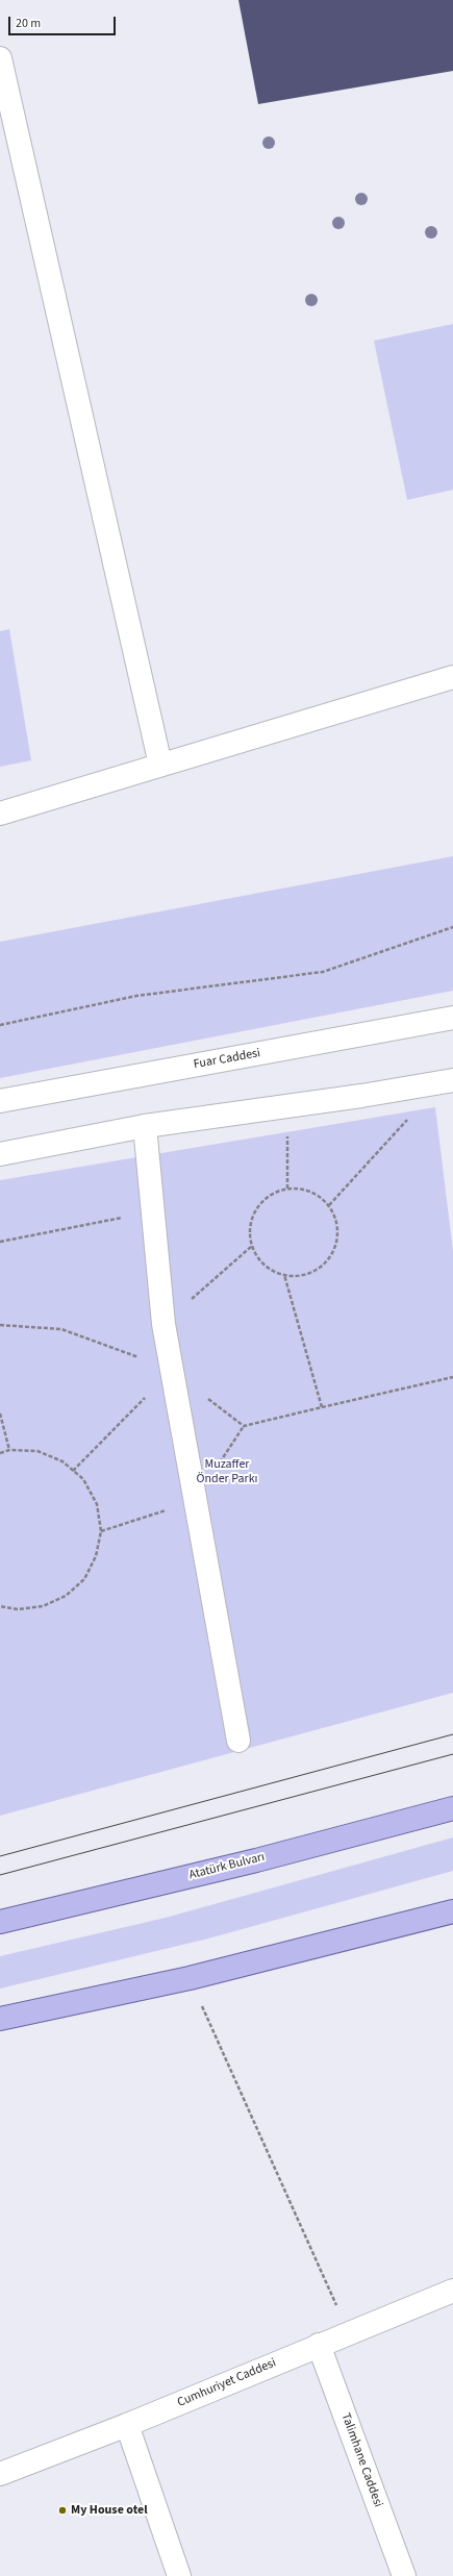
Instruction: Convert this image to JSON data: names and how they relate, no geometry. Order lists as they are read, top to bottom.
{
  "streets": {
    "main road": ["Atatürk Bulvarı"],
    "street": ["Fuar Caddesi", "Cumhuriyet Caddesi", "Talimhane Caddesi"]
  },
  "crossings": [
    ["Cumhuriyet Caddesi", "Talimhane Caddesi"]
  ],
  "parks": ["Muzaffer Önder Parkı"],
  "places": ["My House otel"],
  "scale_bar": "20 m"
}
